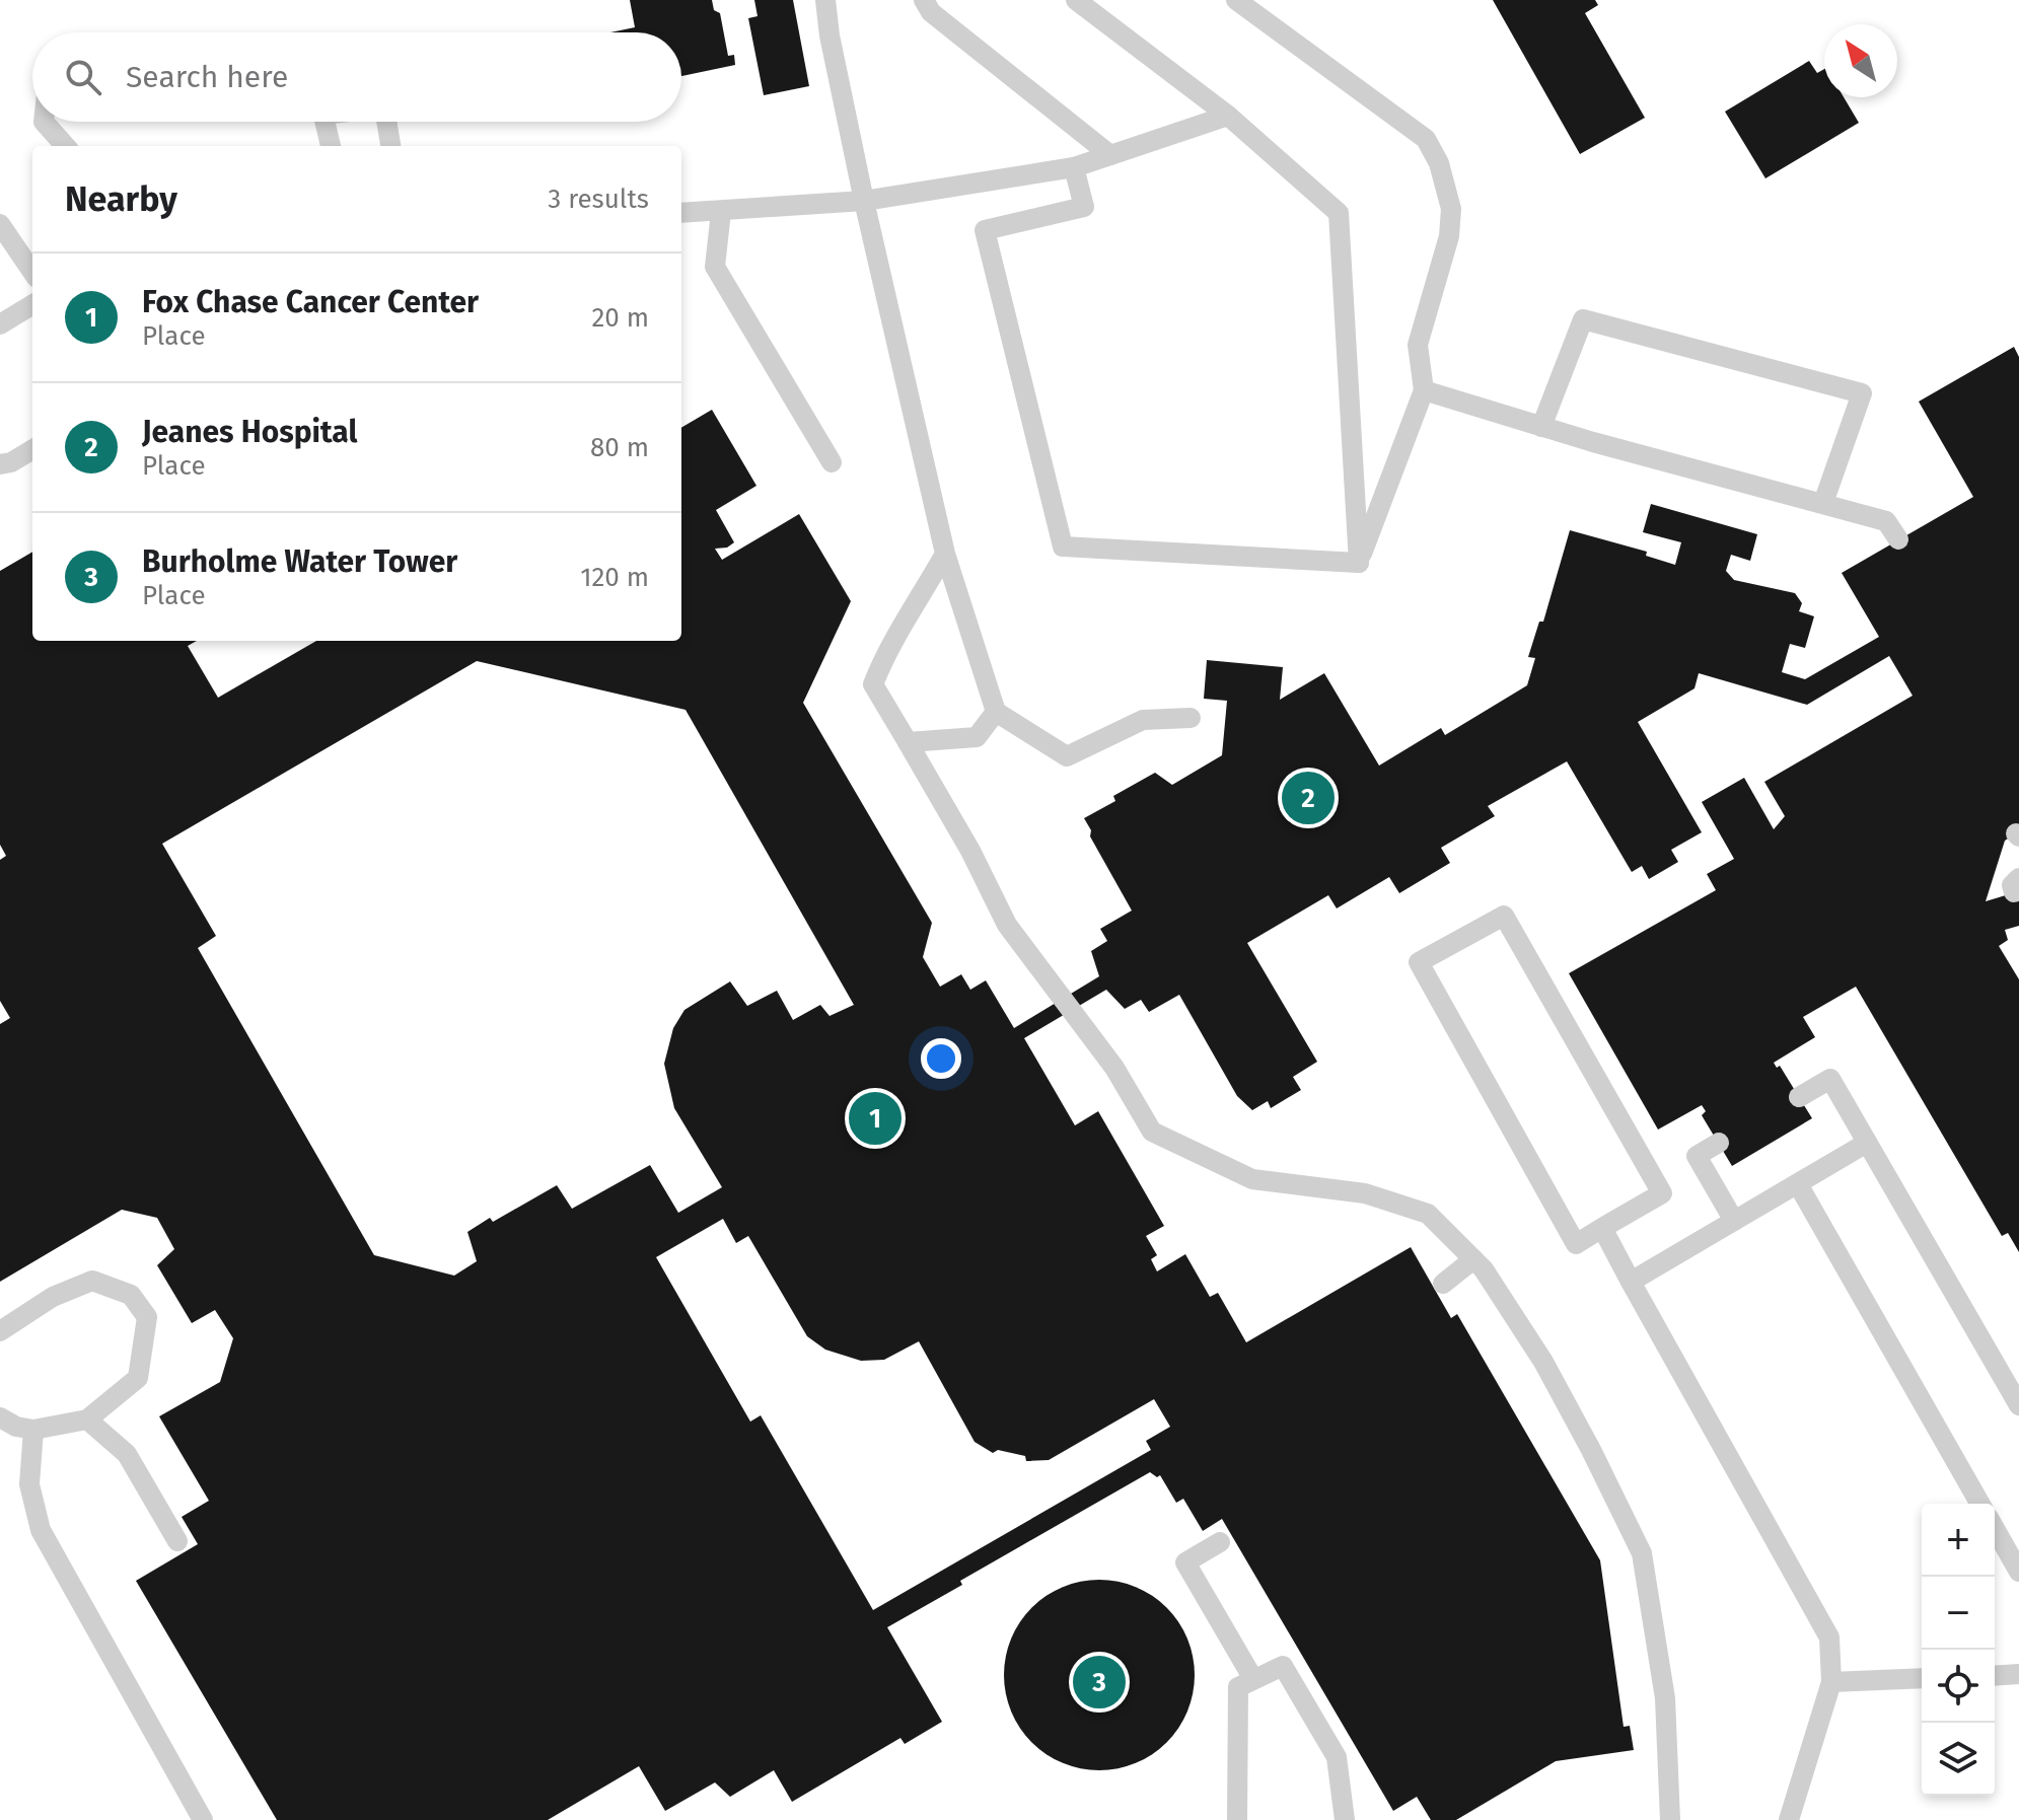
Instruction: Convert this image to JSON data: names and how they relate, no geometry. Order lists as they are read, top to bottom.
{
  "north": "top left",
  "page": {
    "search": "Search here",
    "heading": ["Nearby", "3 results"],
    "list": [
      {
        "mark": "1",
        "name": "Fox Chase Cancer Center",
        "note": "Place",
        "value": "20 m"
      },
      {
        "mark": "2",
        "name": "Jeanes Hospital",
        "note": "Place",
        "value": "80 m"
      },
      {
        "mark": "3",
        "name": "Burholme Water Tower",
        "note": "Place",
        "value": "120 m"
      }
    ],
    "pins": ["2", "1", "3"],
    "map_buttons": ["+", "−"]
  }
}
